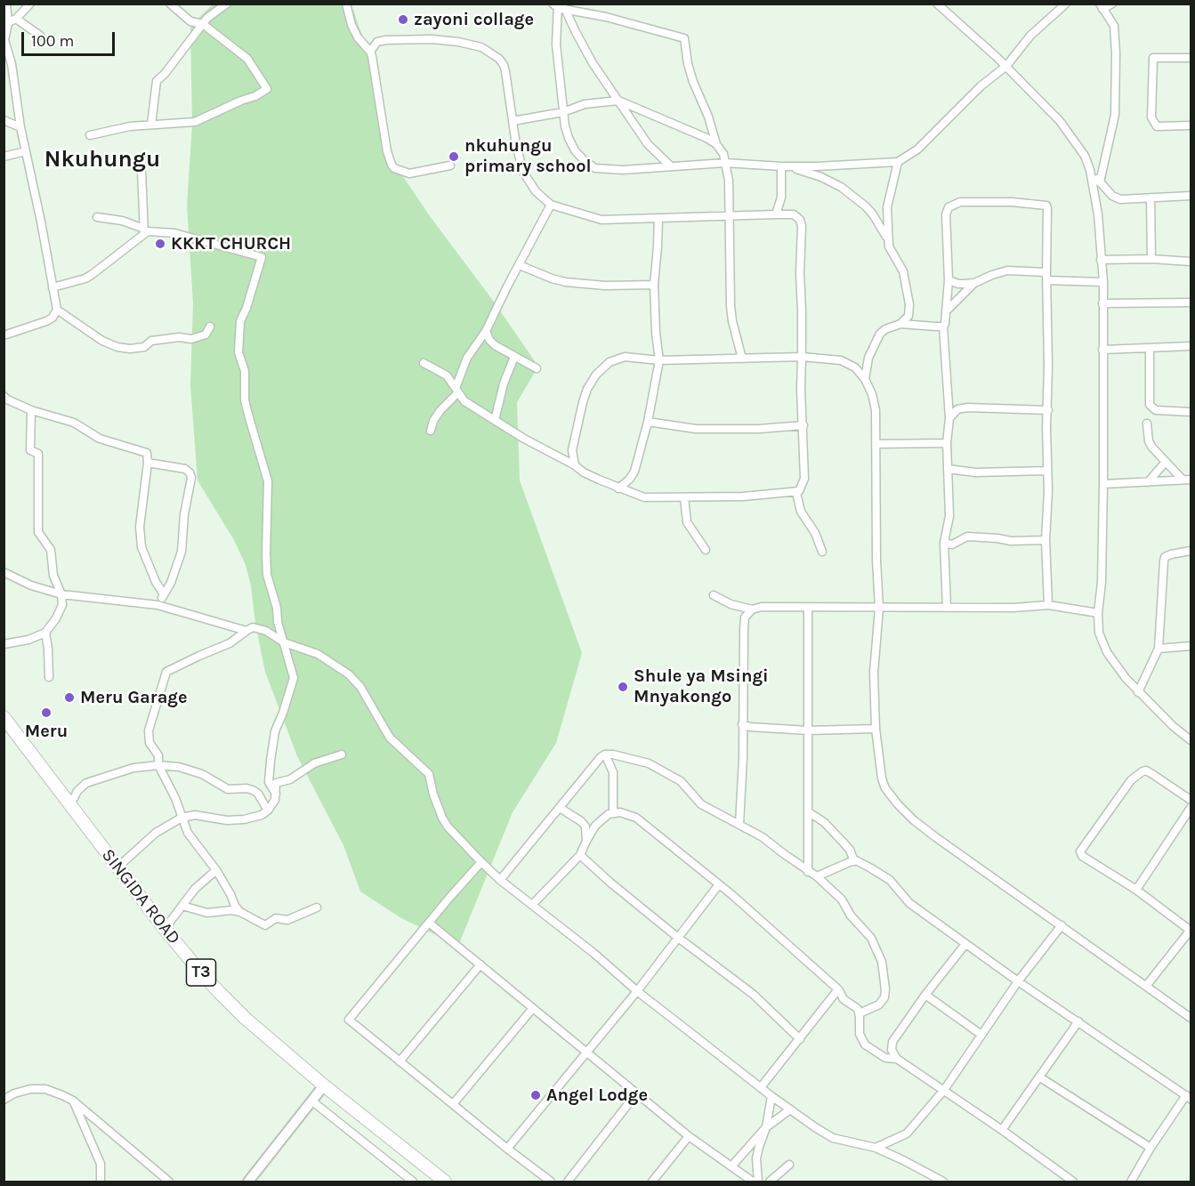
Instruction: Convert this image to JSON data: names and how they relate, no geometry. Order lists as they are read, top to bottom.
{
  "streets": {
    "highway": ["SINGIDA ROAD", "T3"]
  },
  "districts": ["Nkuhungu"],
  "places": [
    "zayoni collage",
    "nkuhungu primary school",
    "KKKT CHURCH",
    "Shule ya Msingi Mnyakongo",
    "Meru Garage",
    "Meru",
    "Angel Lodge"
  ],
  "scale_bar": "100 m"
}
